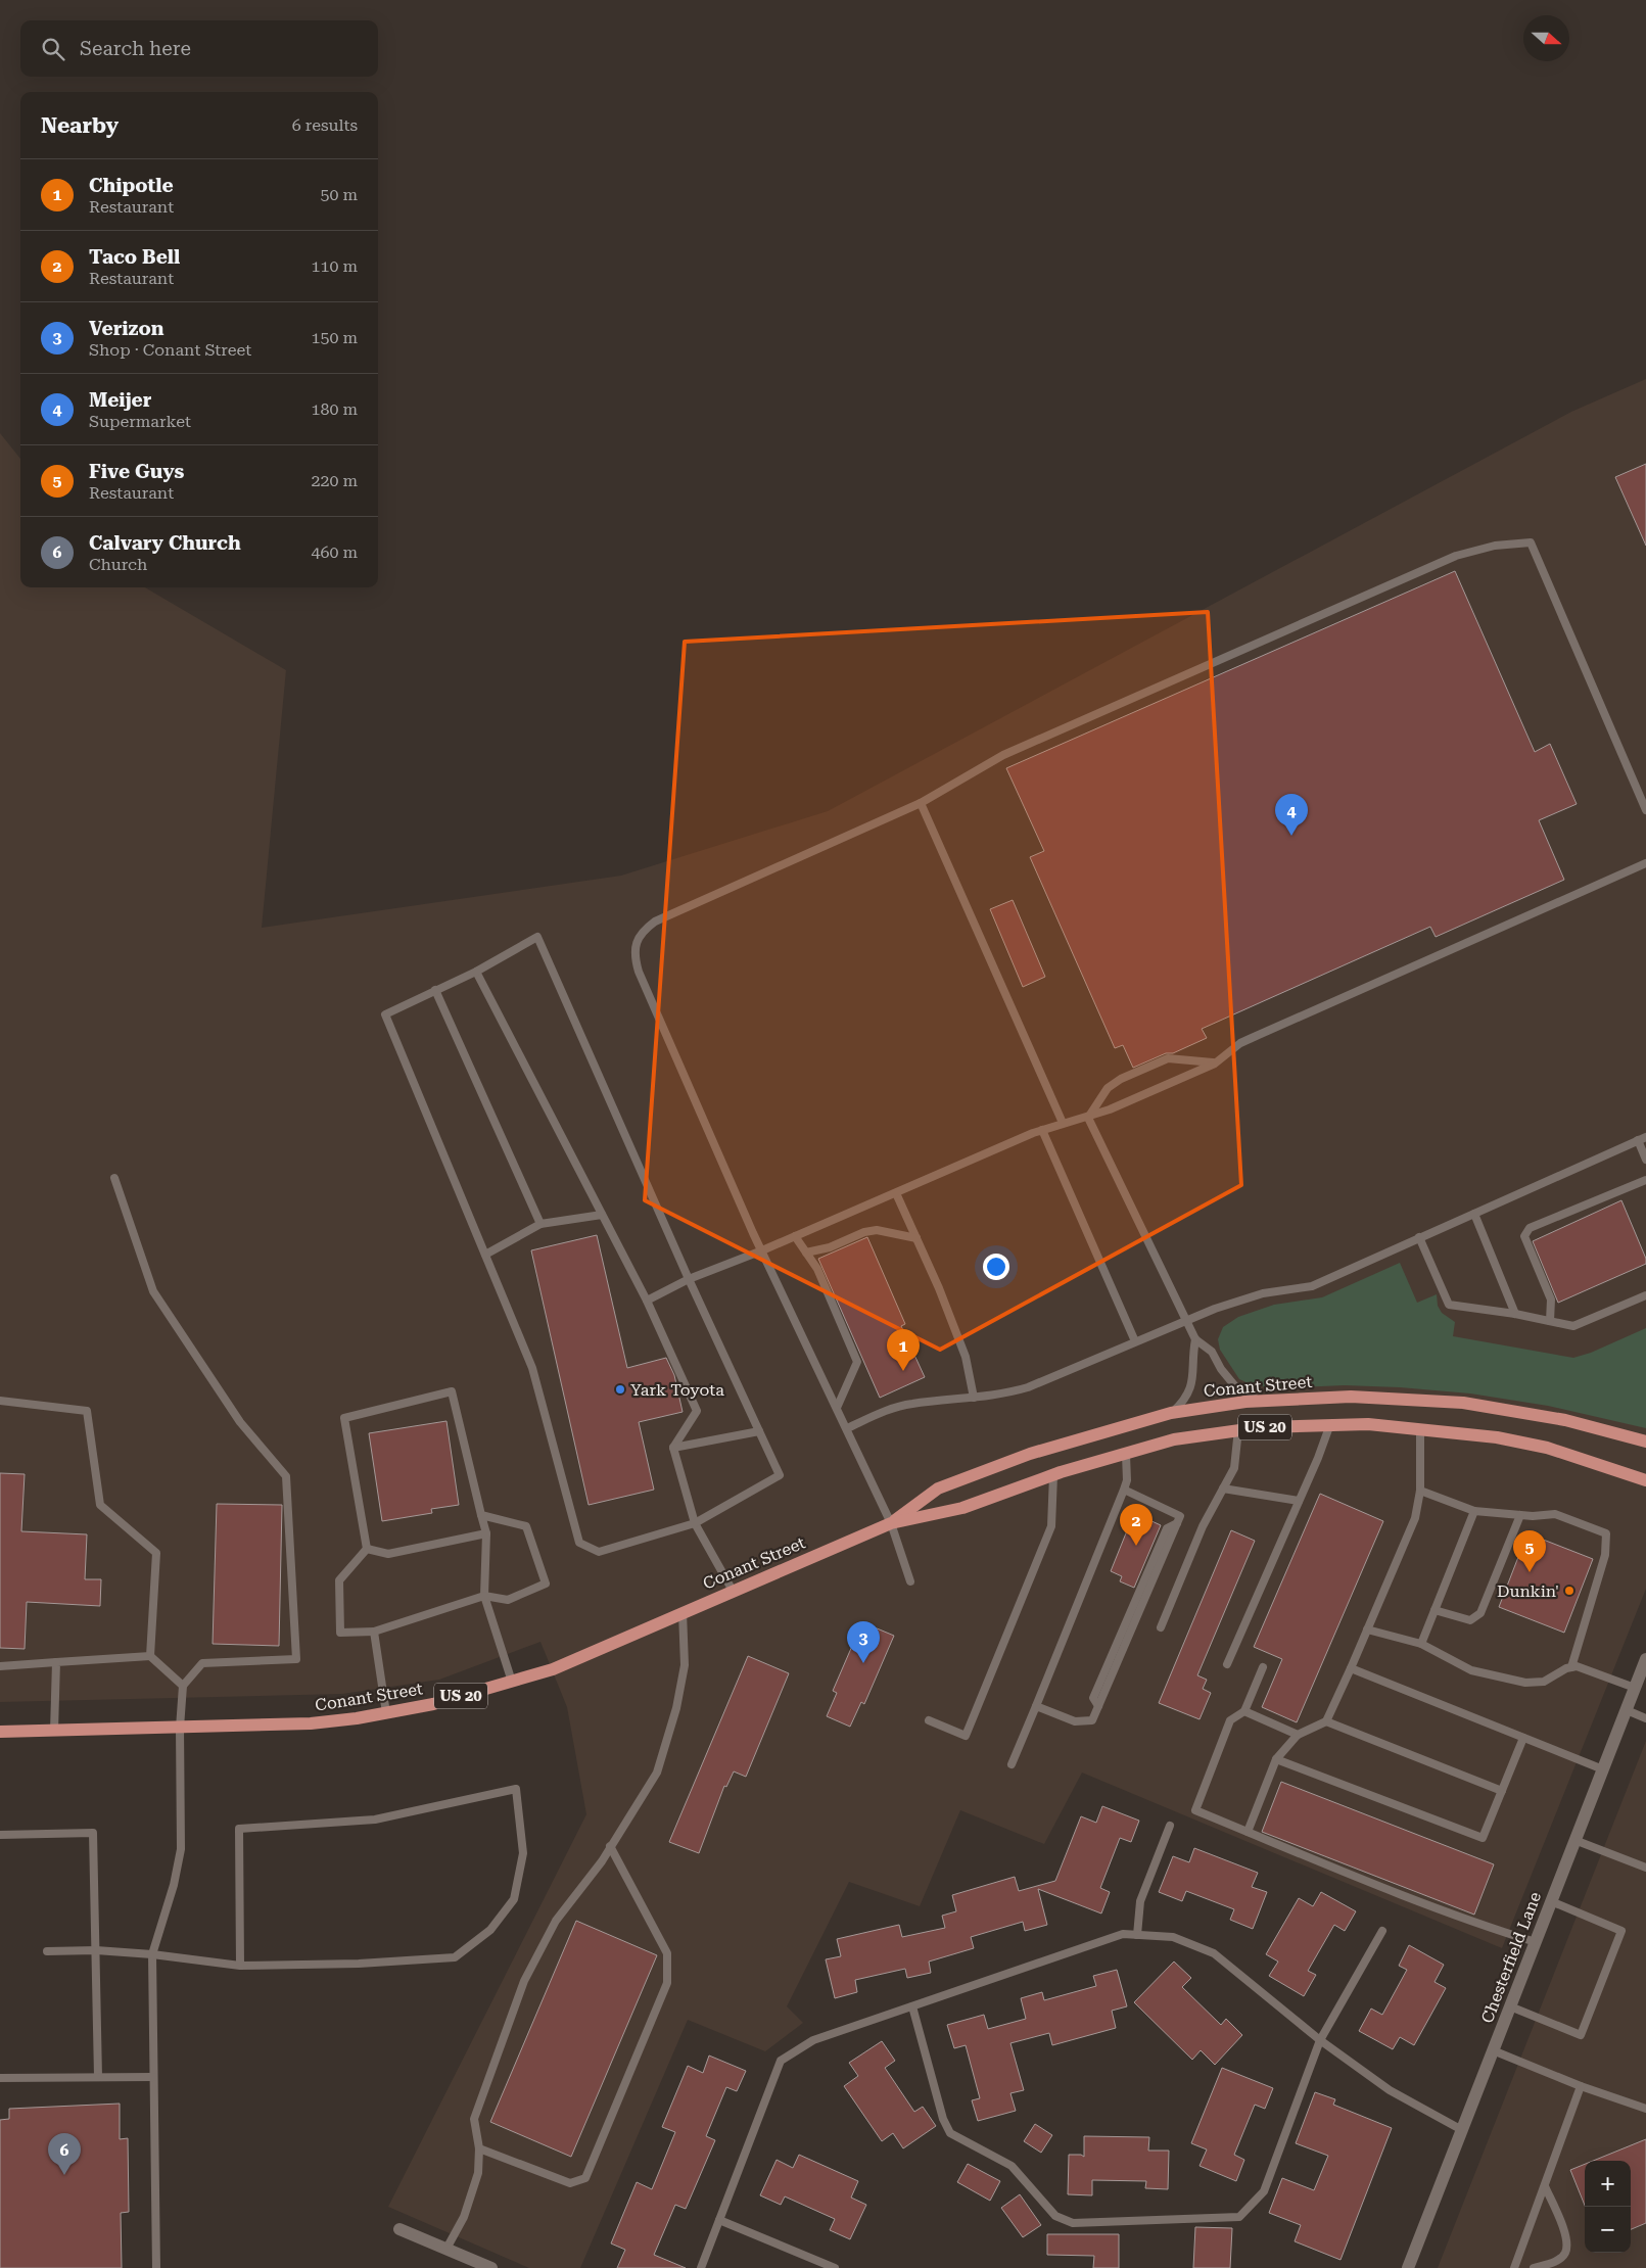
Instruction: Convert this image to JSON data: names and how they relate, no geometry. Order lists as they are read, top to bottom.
{
  "streets": {
    "main road": ["Conant Street", "US 20"],
    "street": ["Chesterfield Lane"]
  },
  "places": ["Yark Toyota", "Dunkin'"],
  "north": "right",
  "page": {
    "search": "Search here",
    "heading": ["Nearby", "6 results"],
    "list": [
      {
        "mark": "1",
        "name": "Chipotle",
        "note": "Restaurant",
        "value": "50 m"
      },
      {
        "mark": "2",
        "name": "Taco Bell",
        "note": "Restaurant",
        "value": "110 m"
      },
      {
        "mark": "3",
        "name": "Verizon",
        "note": "Shop · Conant Street",
        "value": "150 m"
      },
      {
        "mark": "4",
        "name": "Meijer",
        "note": "Supermarket",
        "value": "180 m"
      },
      {
        "mark": "5",
        "name": "Five Guys",
        "note": "Restaurant",
        "value": "220 m"
      },
      {
        "mark": "6",
        "name": "Calvary Church",
        "note": "Church",
        "value": "460 m"
      }
    ],
    "pins": [
      "4",
      "1",
      "2",
      "5",
      "3",
      "6"
    ],
    "map_buttons": ["+", "−"]
  }
}
